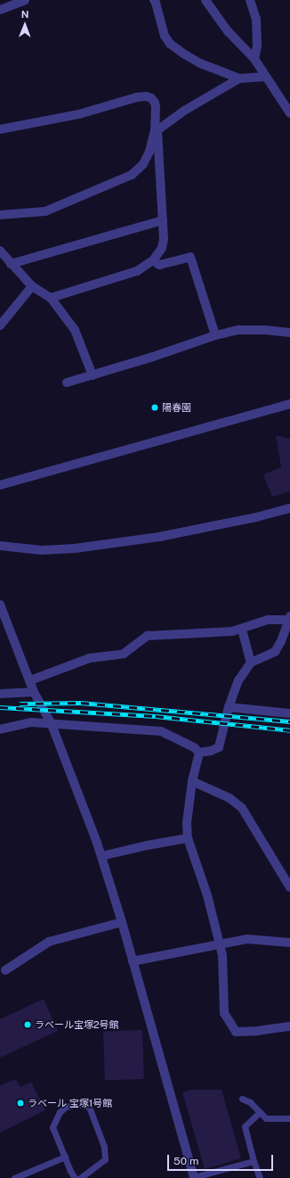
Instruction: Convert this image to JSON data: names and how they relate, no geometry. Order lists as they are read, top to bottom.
{
  "places": ["陽春園", "ラベール宝塚2号館", "ラベール 宝塚1号館"],
  "scale_bar": "50 m",
  "north": "top"
}
